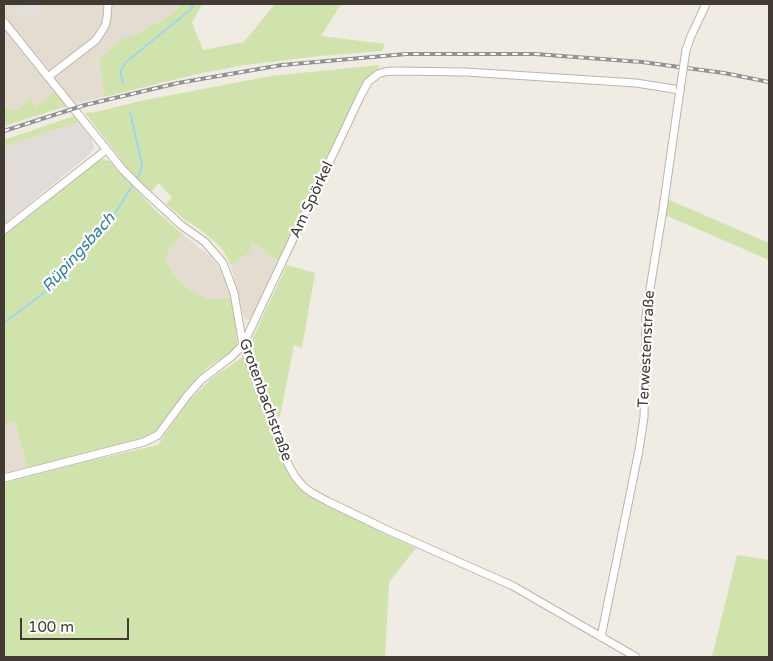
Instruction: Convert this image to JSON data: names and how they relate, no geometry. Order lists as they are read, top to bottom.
{
  "streets": {
    "street": ["Am Spörkel", "Terwestenstraße", "Grotenbachstraße"]
  },
  "crossings": [
    ["Am Spörkel", "Terwestenstraße"],
    ["Am Spörkel", "Grotenbachstraße"],
    ["Terwestenstraße", "Grotenbachstraße"]
  ],
  "water": ["Rüpingsbach"],
  "scale_bar": "100 m"
}
